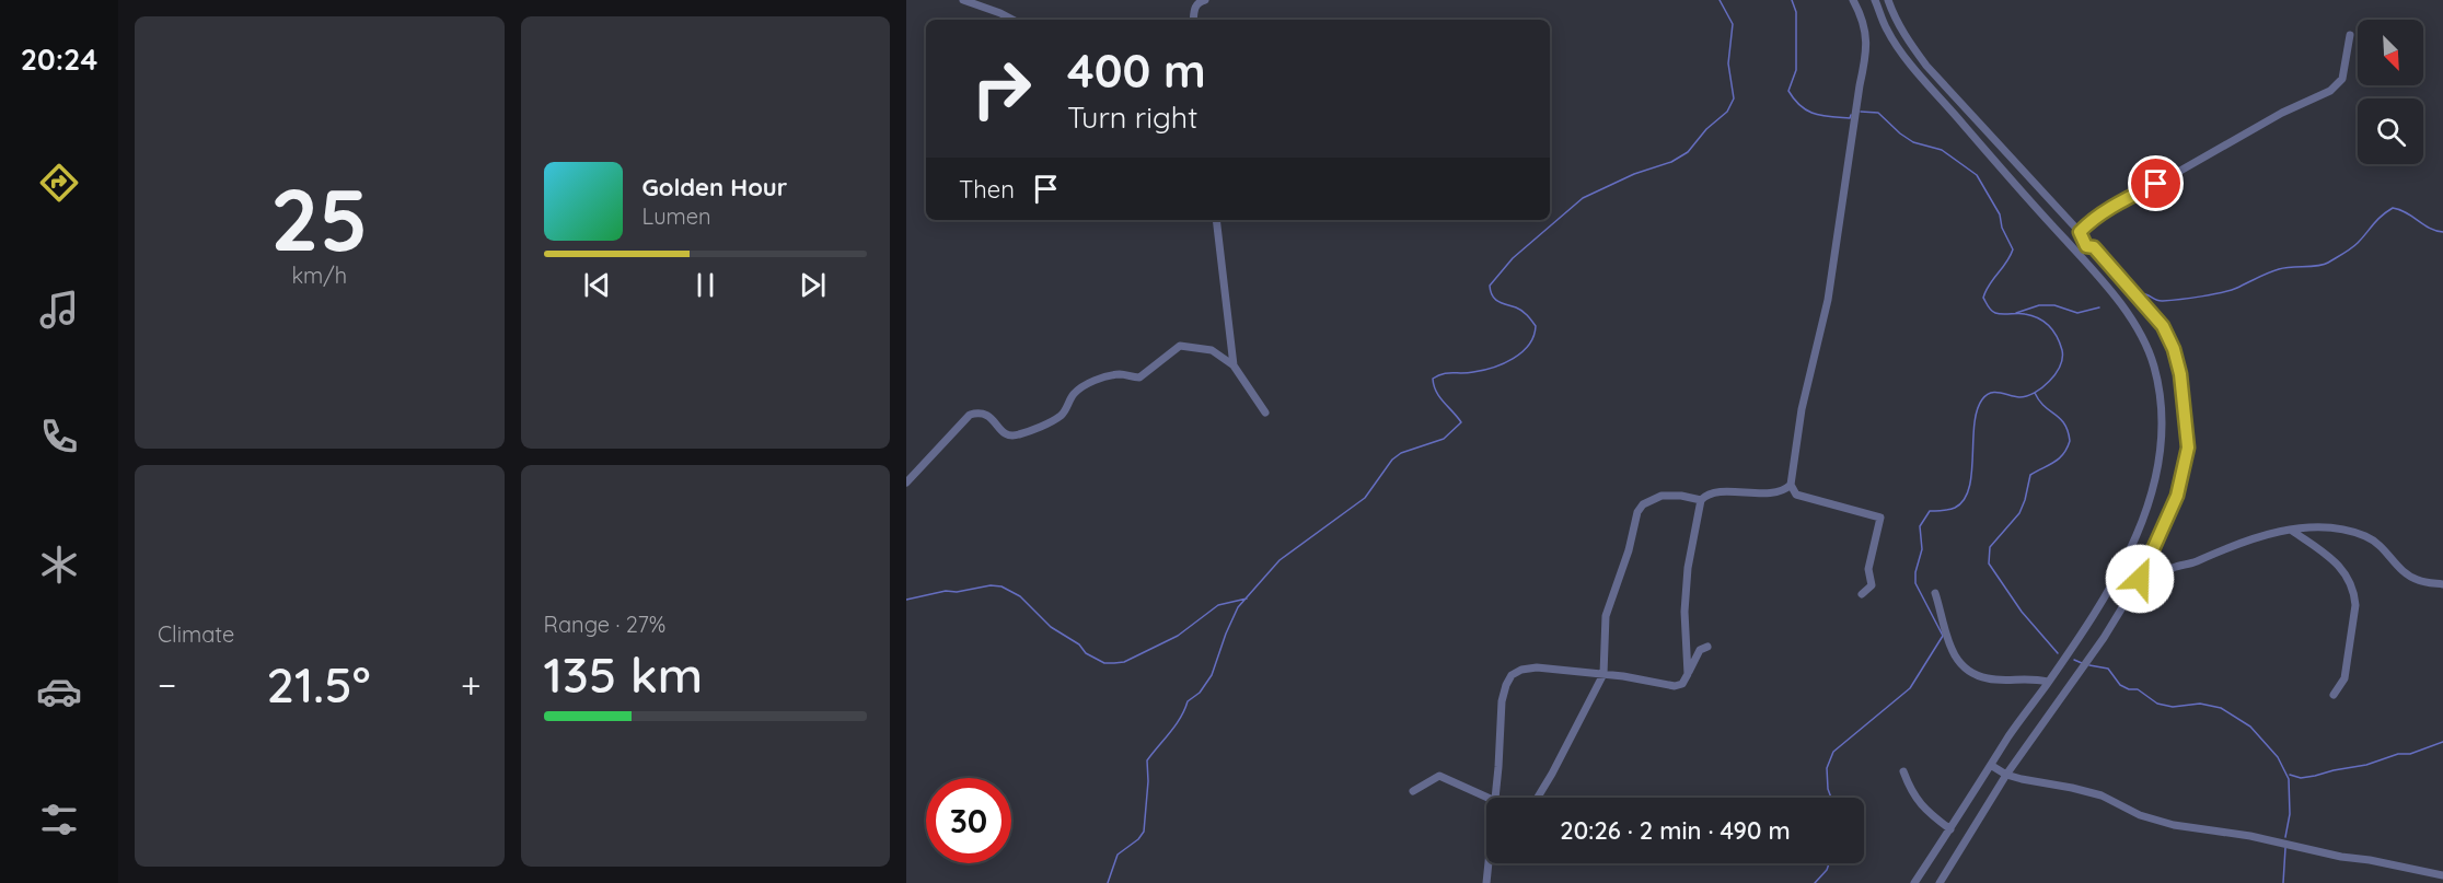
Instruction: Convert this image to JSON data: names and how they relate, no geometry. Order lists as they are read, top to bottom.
{
  "north": "bottom right",
  "page": {
    "tabs": "20:24",
    "tile": [
      ["25", "km/h"],
      "Climate",
      ["Range · 27%", "135 km"]
    ],
    "turn": ["400 m", "Turn right"],
    "then": "Then",
    "song": ["Golden Hour", "Lumen"],
    "heat": ["−", "21.5°", "+"],
    "limit": "30",
    "trip": "20:26 · 2 min · 490 m"
  }
}
